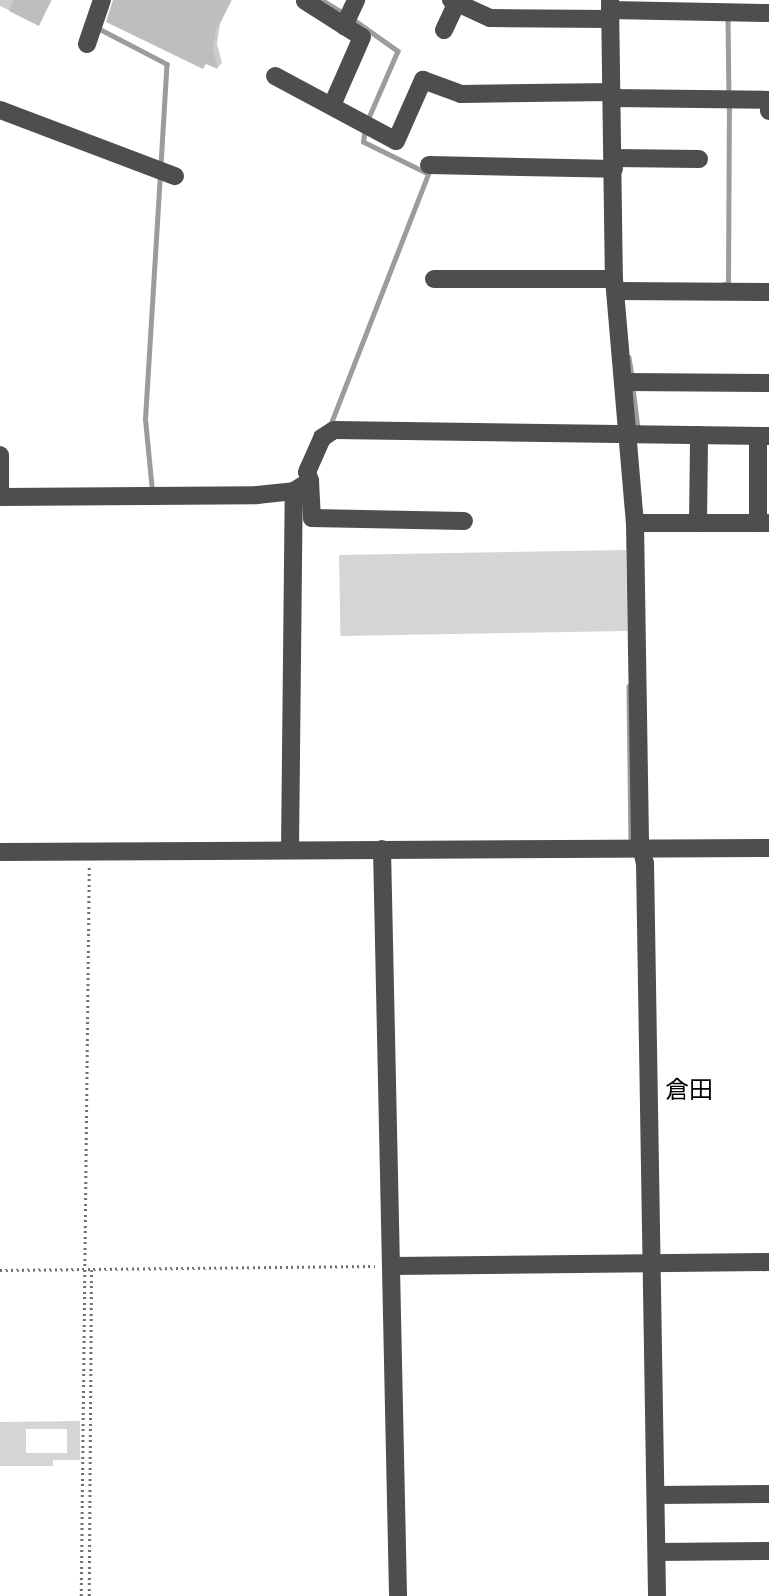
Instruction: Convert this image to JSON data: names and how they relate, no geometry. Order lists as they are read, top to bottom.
{
  "districts": ["倉田"]
}
